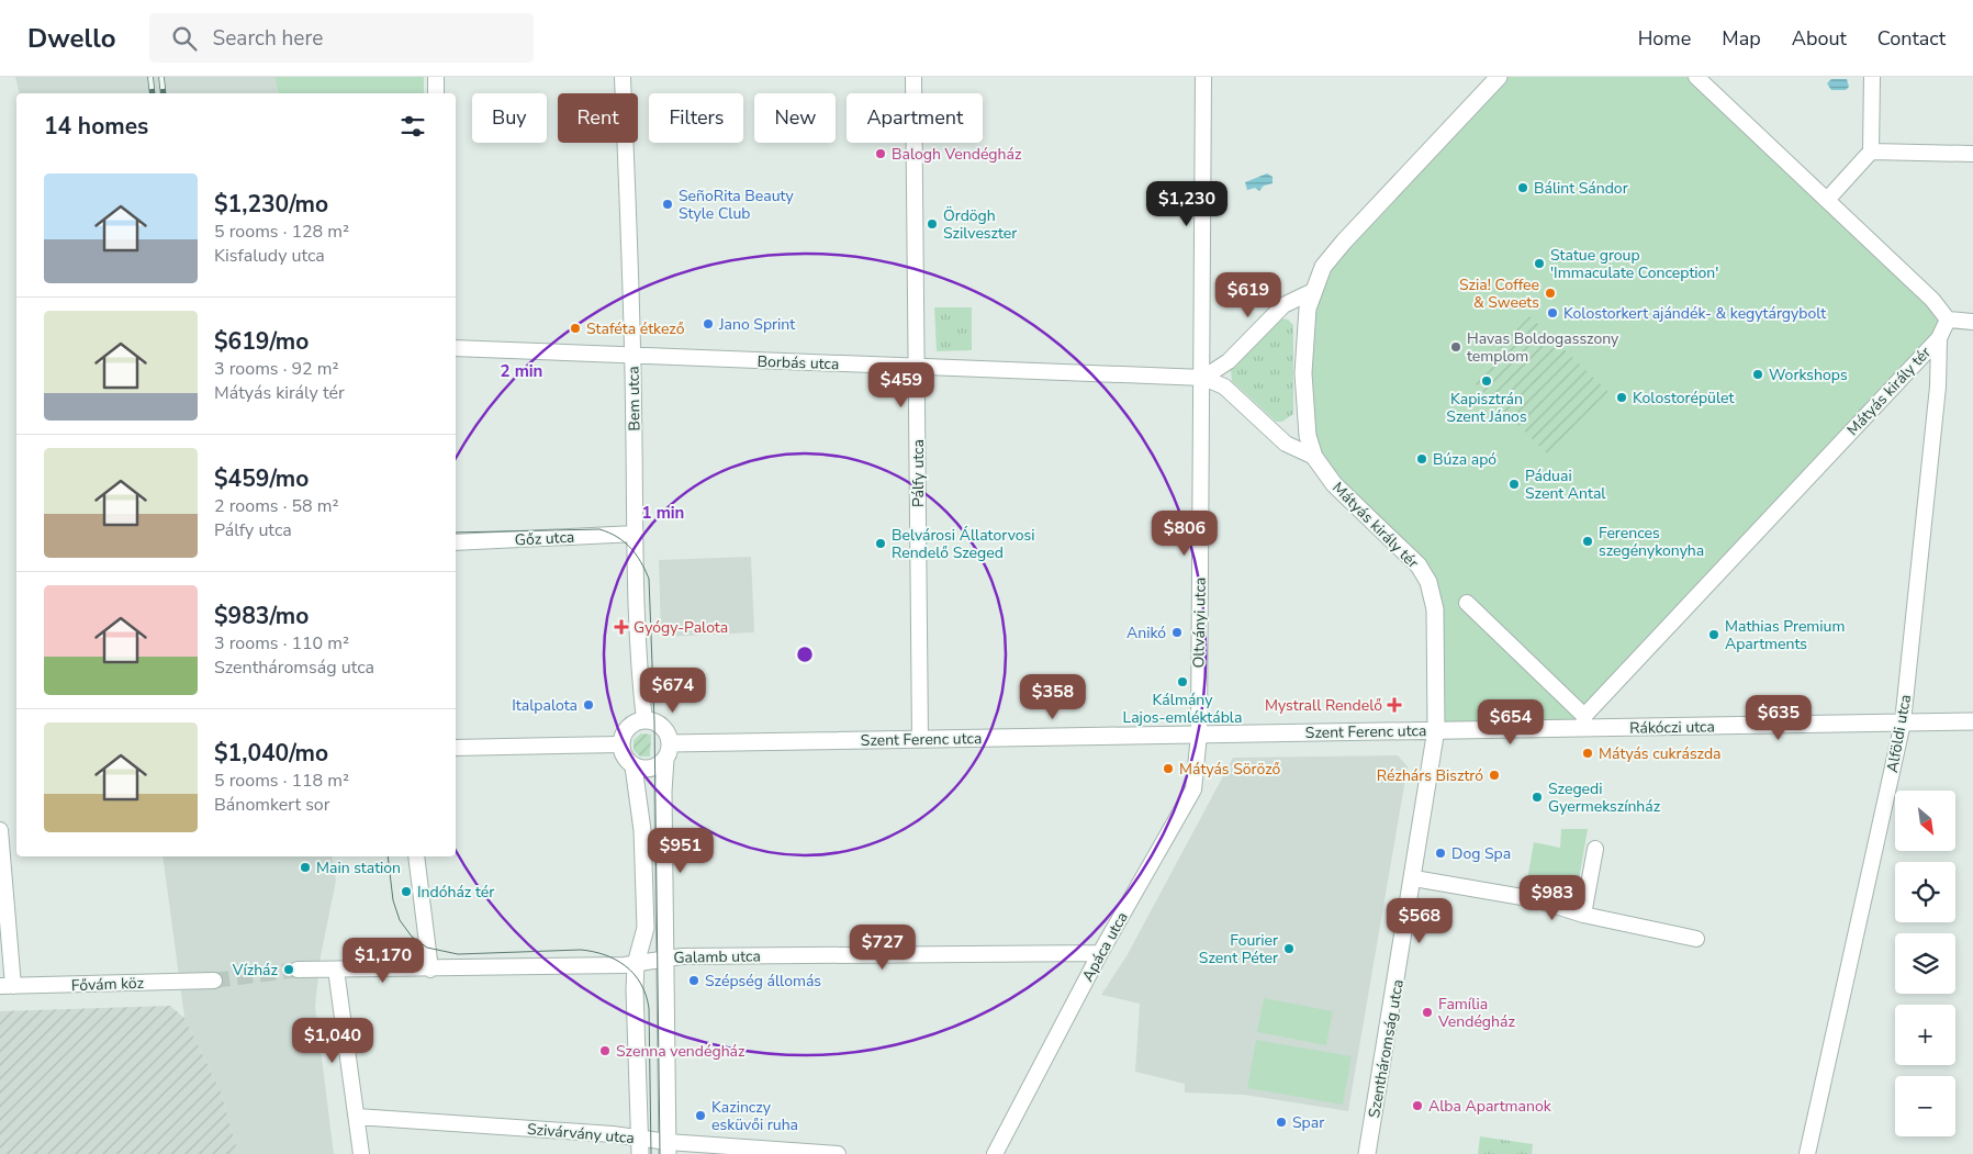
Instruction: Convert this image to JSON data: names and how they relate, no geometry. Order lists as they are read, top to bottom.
{
  "streets": {
    "street": [
      "Borbás utca",
      "Mátyás király tér",
      "Bem utca",
      "Pálfy utca",
      "Gőz utca",
      "Oltványi utca",
      "Rákóczi utca",
      "Szent Ferenc utca",
      "Alföldi utca",
      "Apáca utca",
      "Galamb utca",
      "Fővám köz",
      "Szentháromság utca",
      "Szivárvány utca"
    ]
  },
  "crossings": [
    ["Borbás utca", "Mátyás király tér"],
    ["Borbás utca", "Bem utca"],
    ["Borbás utca", "Pálfy utca"],
    ["Borbás utca", "Oltványi utca"],
    ["Mátyás király tér", "Rákóczi utca"],
    ["Mátyás király tér", "Szent Ferenc utca"],
    ["Mátyás király tér", "Alföldi utca"],
    ["Mátyás király tér", "Szentháromság utca"],
    ["Bem utca", "Gőz utca"],
    ["Bem utca", "Szent Ferenc utca"],
    ["Pálfy utca", "Szent Ferenc utca"],
    ["Oltványi utca", "Szent Ferenc utca"],
    ["Oltványi utca", "Apáca utca"],
    ["Rákóczi utca", "Szent Ferenc utca"],
    ["Rákóczi utca", "Alföldi utca"],
    ["Rákóczi utca", "Szentháromság utca"],
    ["Szent Ferenc utca", "Apáca utca"],
    ["Szent Ferenc utca", "Szentháromság utca"],
    ["Apáca utca", "Galamb utca"]
  ],
  "places": {
    "other": [
      "Balogh Vendégház",
      "Bálint Sándor",
      "SeñoRita Beauty Style Club",
      "Ördögh Szilveszter",
      "Statue group 'Immaculate Conception'",
      "Szia! Coffee & Sweets",
      "Kolostorkert ajándék- & kegytárgybolt",
      "Jano Sprint",
      "Staféta étkező",
      "Havas Boldogasszony templom",
      "Workshops",
      "Kapisztrán Szent János",
      "Kolostorépület",
      "Búza apó",
      "Páduai Szent Antal",
      "Ferences szegénykonyha",
      "Belvárosi Állatorvosi Rendelő Szeged",
      "Anikó",
      "Mathias Premium Apartments",
      "Kálmány Lajos-emléktábla",
      "Italpalota",
      "Mátyás cukrászda",
      "Mátyás Söröző",
      "Rézhárs Bisztró",
      "Szegedi Gyermekszínház",
      "Dog Spa",
      "Main station",
      "Indóház tér",
      "Fourier Szent Péter",
      "Vízház",
      "Szépség állomás",
      "Família Vendégház",
      "Szenna vendégház",
      "Alba Apartmanok",
      "Kazinczy esküvői ruha",
      "Spar"
    ],
    "health": ["Gyógy-Palota", "Mystrall Rendelő"]
  },
  "north": "bottom right",
  "page": {
    "header": "Dwello",
    "search": "Search here",
    "nav": [
      "Home",
      "Map",
      "About",
      "Contact"
    ],
    "chip": [
      "Buy",
      "Rent",
      "Filters",
      "New",
      "Apartment"
    ],
    "heading": "14 homes",
    "list": [
      {
        "name": "$1,230/mo",
        "note": "5 rooms · 128 m² · Kisfaludy utca"
      },
      {
        "name": "$619/mo",
        "note": "3 rooms · 92 m² · Mátyás király tér"
      },
      {
        "name": "$459/mo",
        "note": "2 rooms · 58 m² · Pálfy utca"
      },
      {
        "name": "$983/mo",
        "note": "3 rooms · 110 m² · Szentháromság utca"
      },
      {
        "name": "$1,040/mo",
        "note": "5 rooms · 118 m² · Bánomkert sor"
      }
    ],
    "price": [
      "$1,230",
      "$619",
      "$459",
      "$806",
      "$674",
      "$358",
      "$635",
      "$654",
      "$951",
      "$983",
      "$568",
      "$727",
      "$1,170",
      "$1,040"
    ],
    "map_buttons": ["+", "−"]
  },
  "rings": ["2 min", "1 min"]
}
